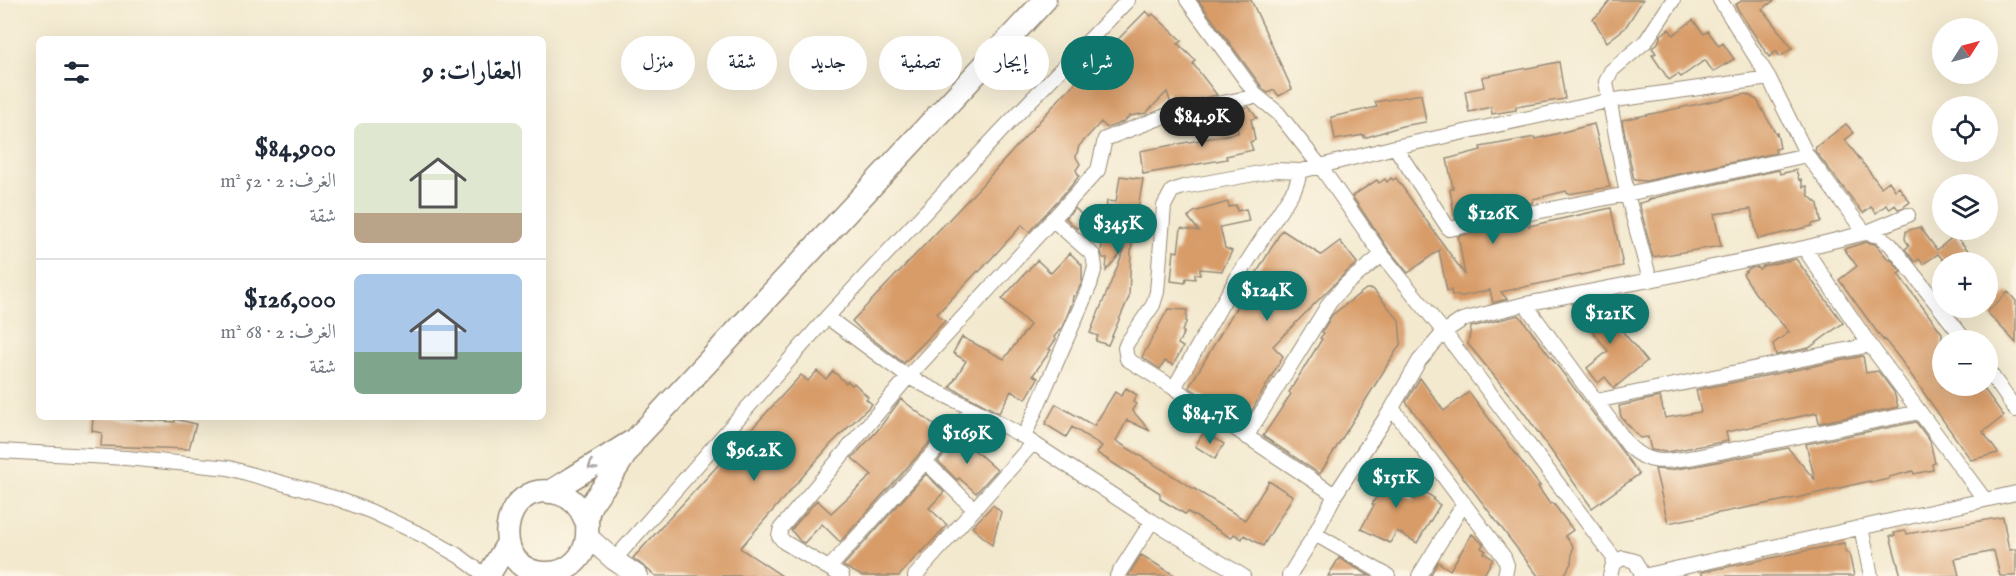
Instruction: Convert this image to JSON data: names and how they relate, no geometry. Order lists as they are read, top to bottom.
{
  "north": "top right",
  "page": {
    "map_buttons": ["+", "−"],
    "chip": [
      "شراء",
      "إيجار",
      "تصفية",
      "جديد",
      "شقة",
      "منزل"
    ],
    "heading": "العقارات: 9",
    "price": [
      "$84.9K",
      "$126K",
      "$345K",
      "$124K",
      "$121K",
      "$84.7K",
      "$169K",
      "$96.2K",
      "$151K"
    ],
    "list": [
      {
        "name": "$84,900",
        "note": "الغرف: 2 · 52 m² · شقة"
      },
      {
        "name": "$126,000",
        "note": "الغرف: 2 · 68 m² · شقة"
      }
    ]
  }
}
